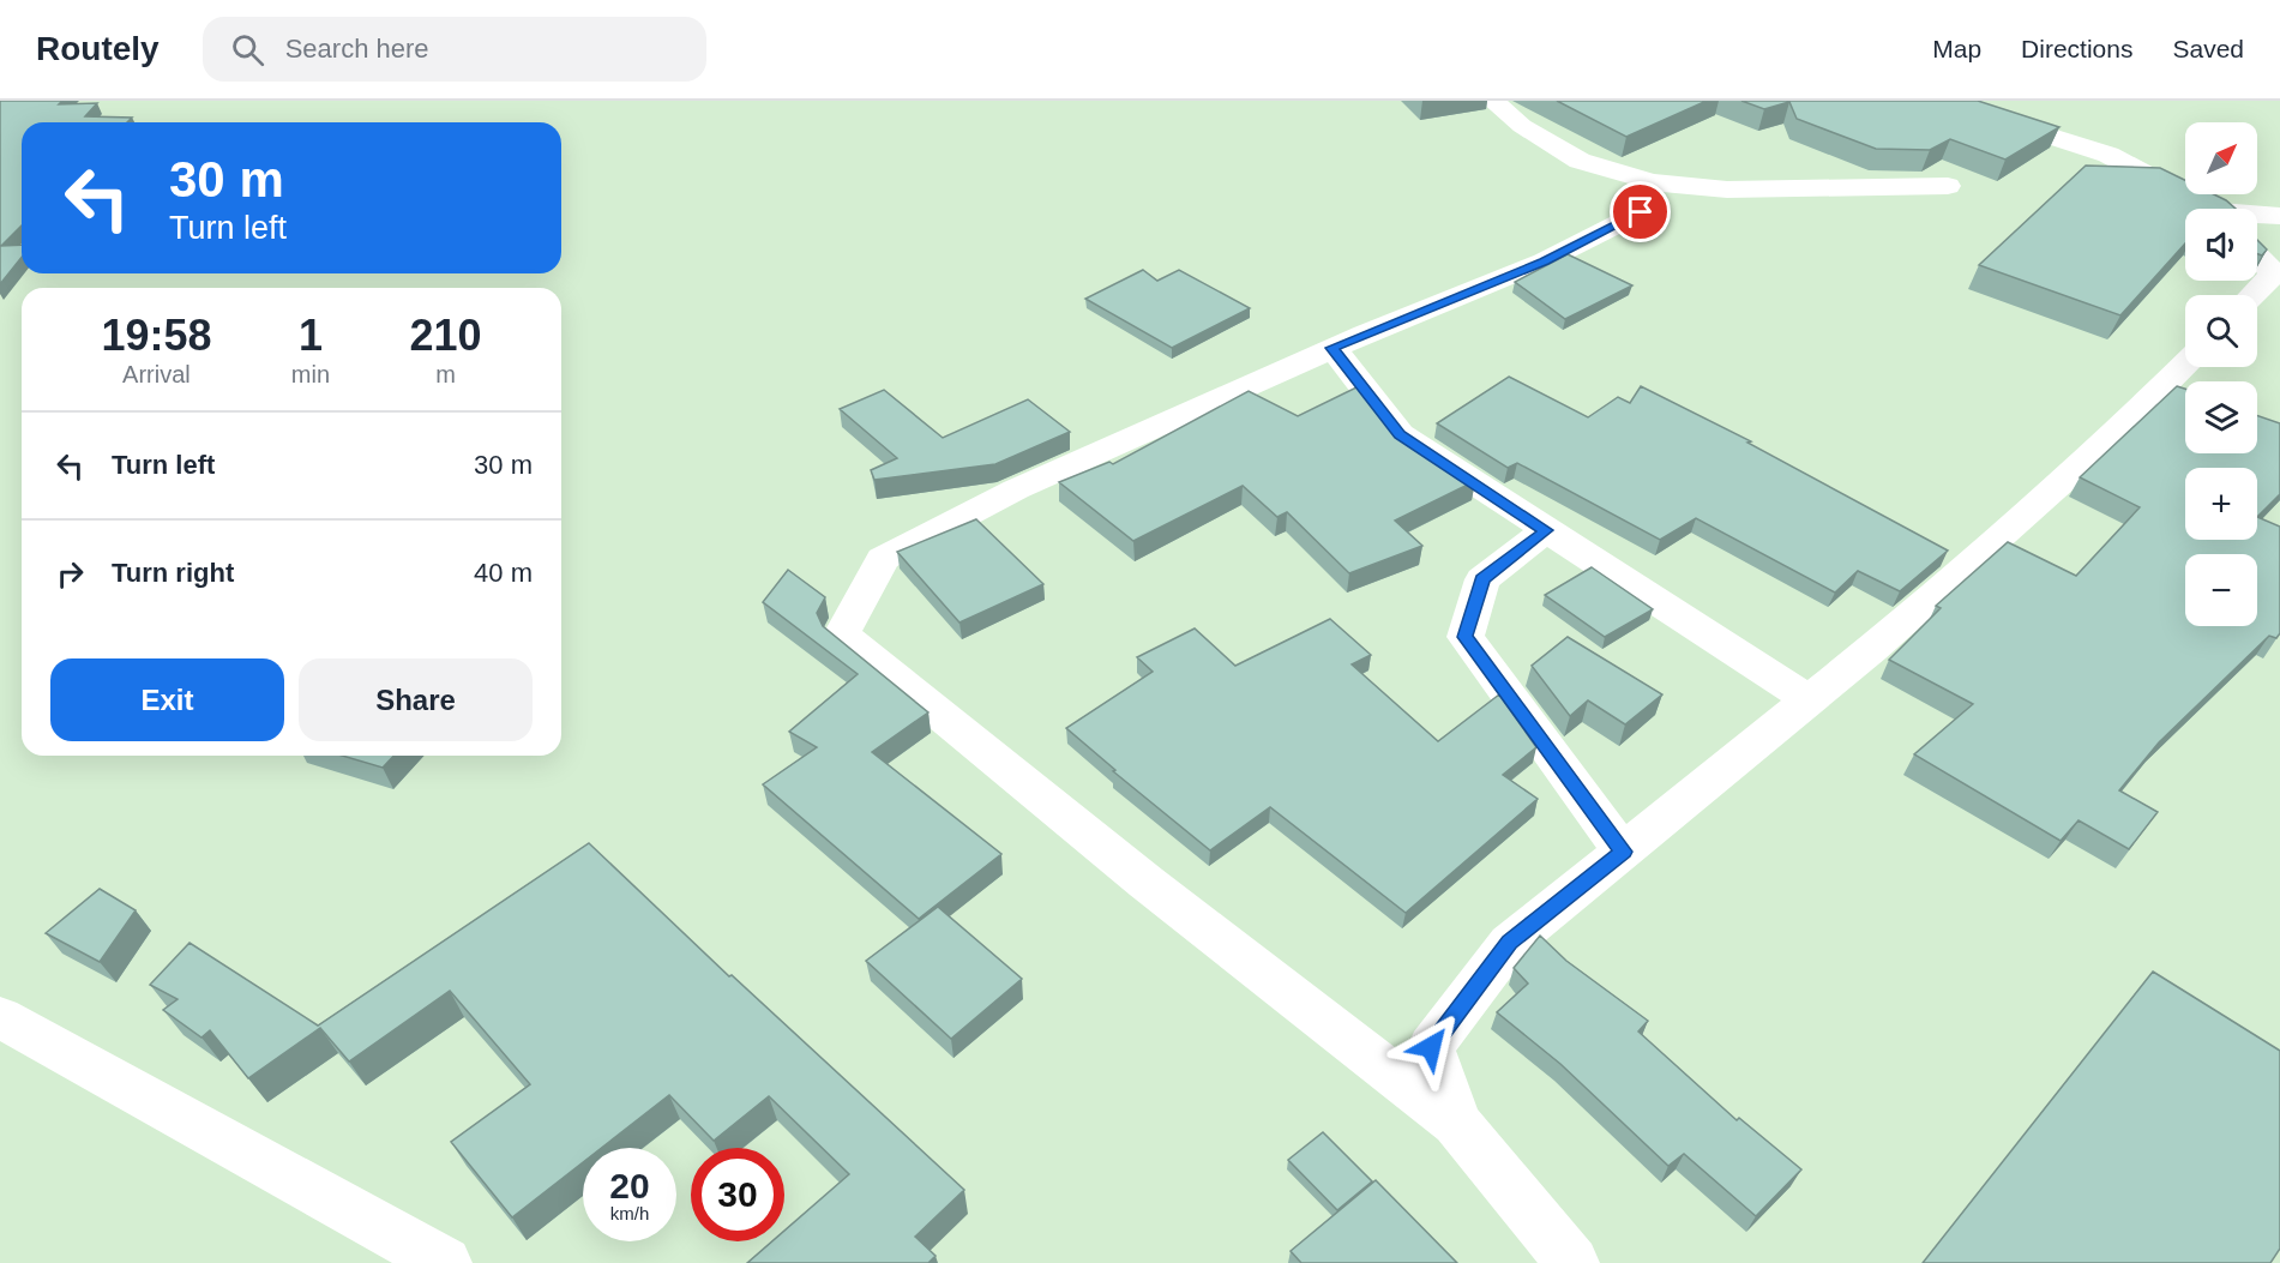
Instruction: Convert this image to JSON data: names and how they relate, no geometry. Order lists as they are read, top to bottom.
{
  "north": "top right",
  "page": {
    "header": "Routely",
    "search": "Search here",
    "nav": ["Map", "Directions", "Saved"],
    "map_buttons": ["+", "−"],
    "turn": ["30 m", "Turn left"],
    "eta": [
      "19:58",
      "Arrival",
      "1",
      "min",
      "210",
      "m"
    ],
    "list": [
      {
        "name": "Turn left",
        "value": "30 m"
      },
      {
        "name": "Turn right",
        "value": "40 m"
      }
    ],
    "buttons": ["Exit", "Share"],
    "speed": "20 km/h",
    "limit": "30"
  }
}
